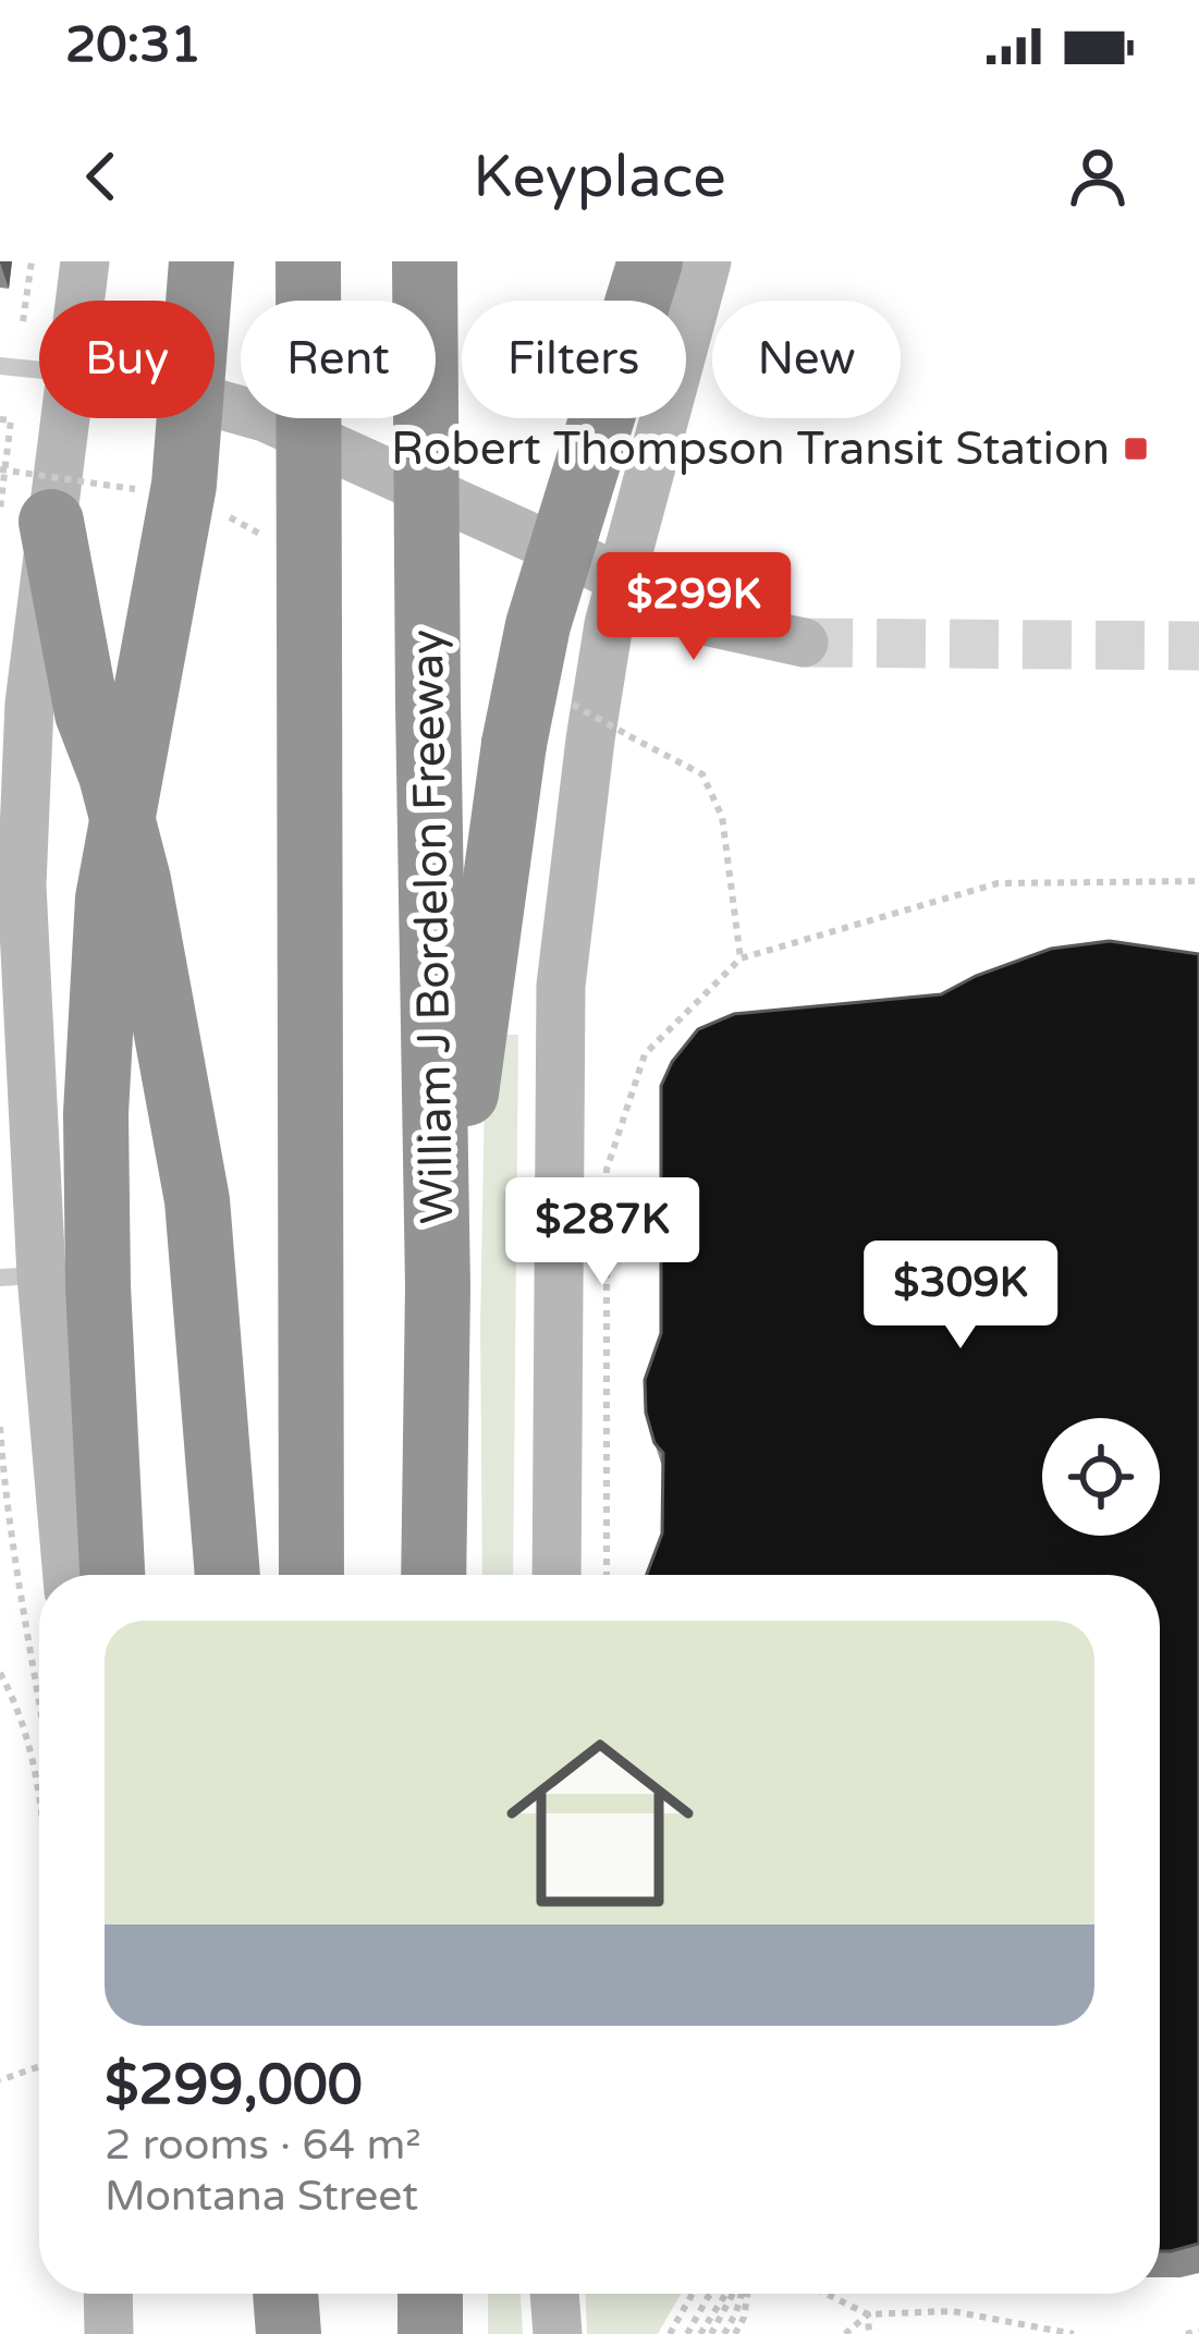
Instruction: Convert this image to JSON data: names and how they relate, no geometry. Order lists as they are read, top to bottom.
{
  "streets": {
    "highway": ["William J Bordelon Freeway"]
  },
  "places": {
    "transit": ["Robert Thompson Transit Station"]
  },
  "page": {
    "status": "20:31",
    "header": "Keyplace",
    "chip": [
      "Buy",
      "Rent",
      "Filters",
      "New"
    ],
    "price": ["$299K", "$287K", "$309K"],
    "list": [
      {
        "name": "$299,000",
        "note": "2 rooms · 64 m² · Montana Street"
      }
    ]
  }
}
